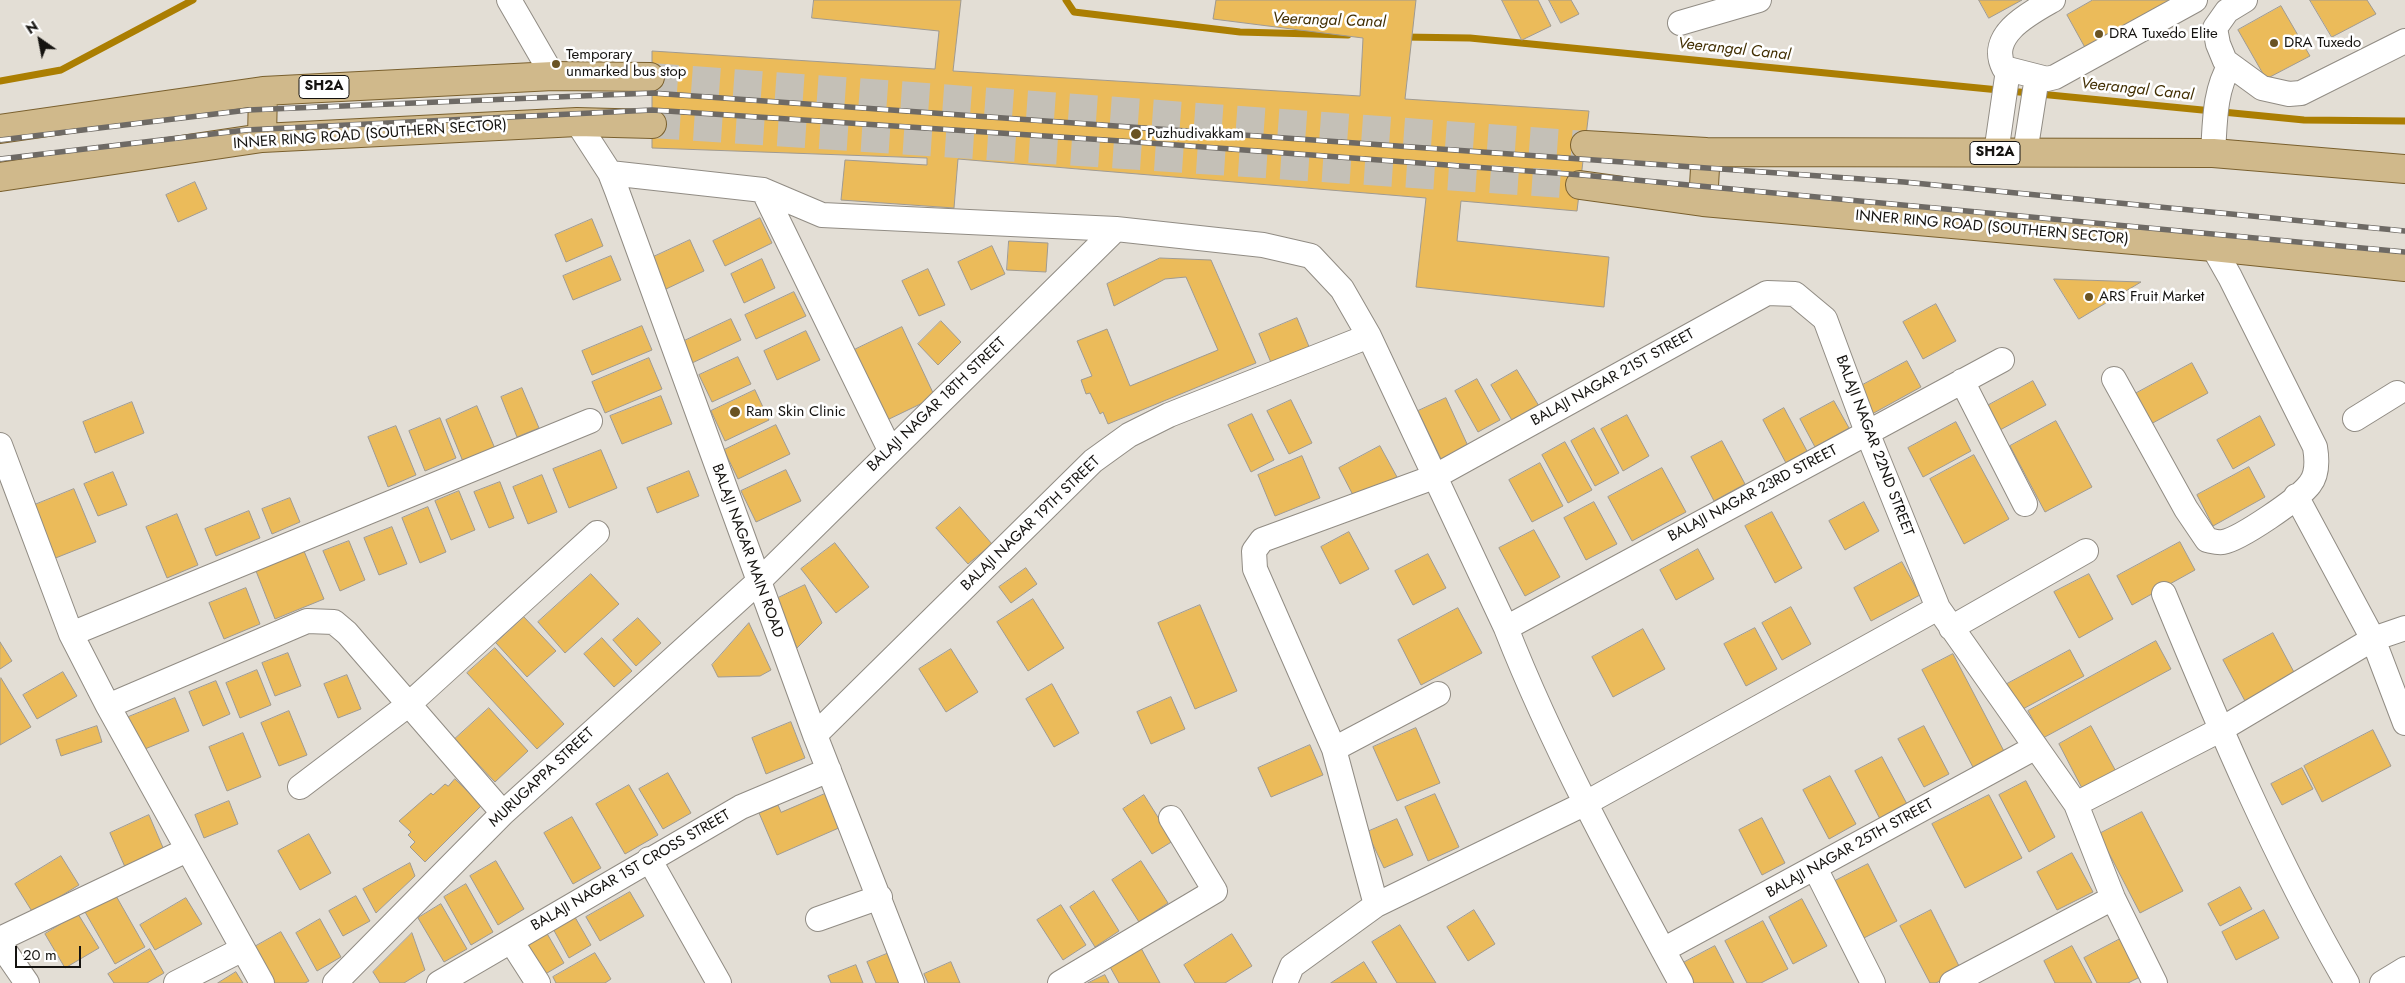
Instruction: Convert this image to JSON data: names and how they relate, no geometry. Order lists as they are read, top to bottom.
{
  "streets": {
    "main road": ["SH2A", "INNER RING ROAD (SOUTHERN SECTOR)"],
    "street": [
      "BALAJI NAGAR 21ST STREET",
      "BALAJI NAGAR 18TH STREET",
      "BALAJI NAGAR 22ND STREET",
      "BALAJI NAGAR 23RD STREET",
      "BALAJI NAGAR 19TH STREET",
      "BALAJI NAGAR MAIN ROAD",
      "MURUGAPPA STREET",
      "BALAJI NAGAR 25TH STREET",
      "BALAJI NAGAR 1ST CROSS STREET"
    ]
  },
  "crossings": [
    ["INNER RING ROAD (SOUTHERN SECTOR)", "BALAJI NAGAR MAIN ROAD"],
    ["BALAJI NAGAR 21ST STREET", "BALAJI NAGAR 22ND STREET"],
    ["BALAJI NAGAR 18TH STREET", "BALAJI NAGAR MAIN ROAD"],
    ["BALAJI NAGAR 18TH STREET", "MURUGAPPA STREET"],
    ["BALAJI NAGAR 22ND STREET", "BALAJI NAGAR 23RD STREET"],
    ["BALAJI NAGAR 22ND STREET", "BALAJI NAGAR 25TH STREET"],
    ["BALAJI NAGAR 19TH STREET", "BALAJI NAGAR MAIN ROAD"],
    ["BALAJI NAGAR MAIN ROAD", "MURUGAPPA STREET"],
    ["BALAJI NAGAR MAIN ROAD", "BALAJI NAGAR 1ST CROSS STREET"]
  ],
  "water": ["Veerangal Canal"],
  "places": [
    "DRA Tuxedo Elite",
    "DRA Tuxedo",
    "Temporary unmarked bus stop",
    "Puzhudivakkam",
    "ARS Fruit Market",
    "Ram Skin Clinic"
  ],
  "scale_bar": "20 m",
  "north": "top left"
}
